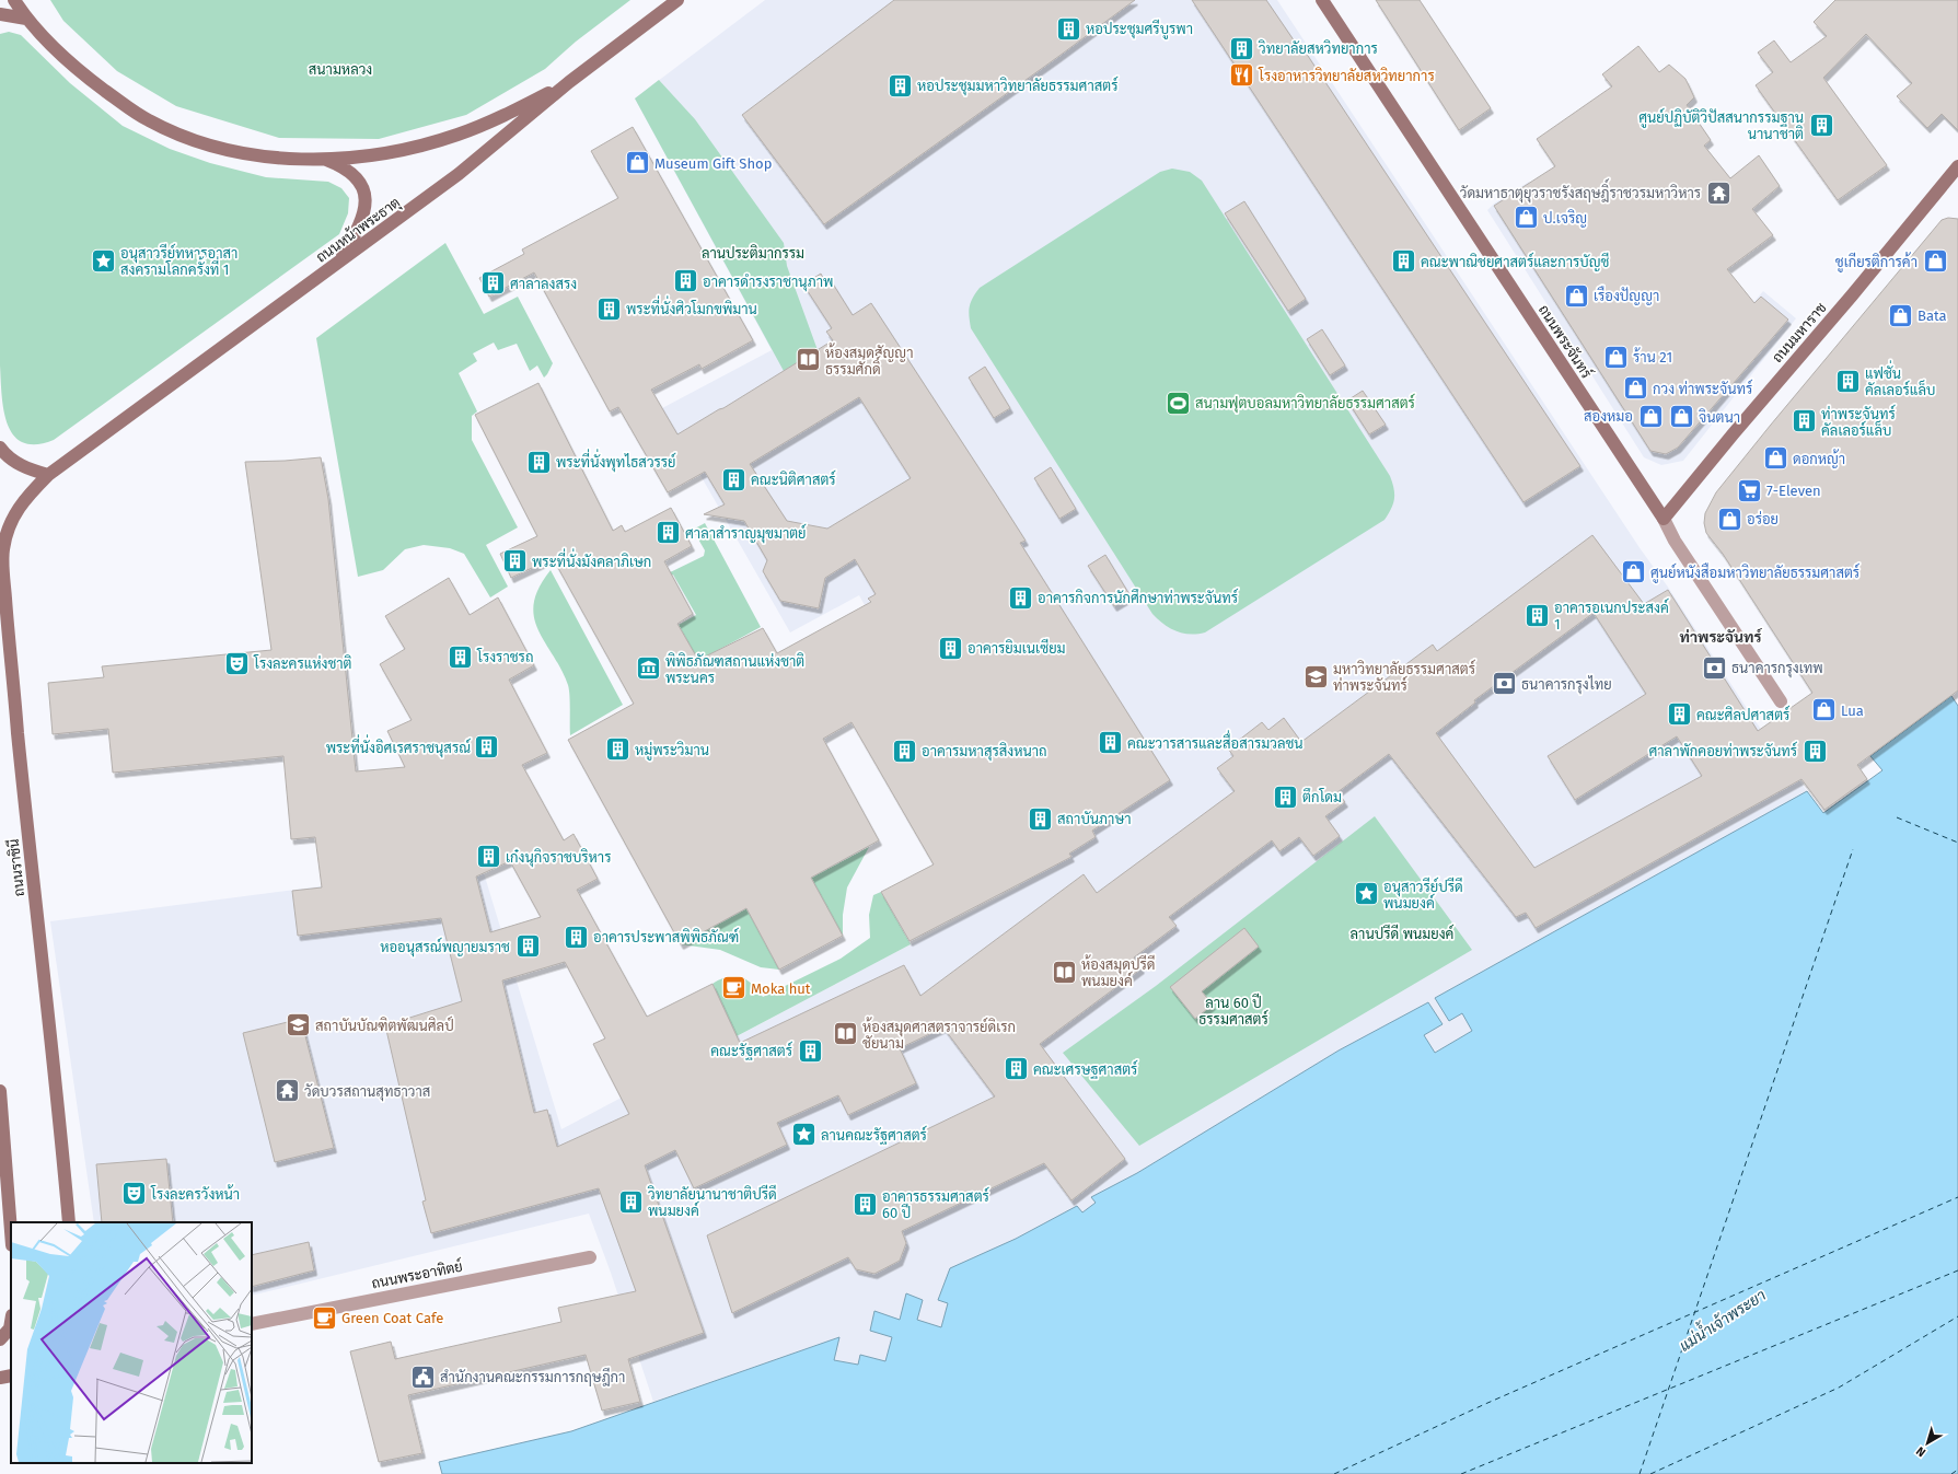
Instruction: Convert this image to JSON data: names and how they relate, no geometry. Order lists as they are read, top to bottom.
{
  "streets": {
    "street": [
      "ถนนหน้าพระธาตุ",
      "ถนนมหาราช",
      "ถนนพระจันทร์",
      "ถนนราชินี",
      "ถนนพระอาทิตย์"
    ]
  },
  "crossings": [
    ["ถนนหน้าพระธาตุ", "ถนนราชินี"],
    ["ถนนมหาราช", "ถนนพระจันทร์"]
  ],
  "districts": ["ท่าพระจันทร์"],
  "water": ["แม่น้ำเจ้าพระยา"],
  "parks": [
    "สนามหลวง",
    "ลานประติมากรรม",
    "ลานปรีดี พนมยงค์",
    "ลาน 60 ปี ธรรมศาสตร์"
  ],
  "places": {
    "building": [
      "หอประชุมศรีบูรพา",
      "วิทยาลัยสหวิทยาการ",
      "หอประชุมมหาวิทยาลัยธรรมศาสตร์",
      "ศูนย์ปฏิบัติวิปัสสนากรรมฐาน นานาชาติ",
      "คณะพาณิชยศาสตร์และการบัญชี",
      "อาคารดำรงราชานุภาพ",
      "ศาลาลงสรง",
      "พระที่นั่งศิวโมกขพิมาน",
      "แฟชั่น คัลเลอร์แล็บ",
      "ท่าพระจันทร์ คัลเลอร์แล็บ",
      "พระที่นั่งพุทไธสวรรย์",
      "คณะนิติศาสตร์",
      "ศาลาสำราญมุขมาตย์",
      "พระที่นั่งมังคลาภิเษก",
      "อาคารกิจการนักศึกษาท่าพระจันทร์",
      "อาคารอเนกประสงค์ 1",
      "อาคารยิมเนเซียม",
      "โรงราชรถ",
      "คณะศิลปศาสตร์",
      "คณะวารสารและสื่อสารมวลชน",
      "พระที่นั่งอิศเรศราชนุสรณ์",
      "หมู่พระวิมาน",
      "อาคารมหาสุรสิงหนาถ",
      "ศาลาพักคอยท่าพระจันทร์",
      "ตึกโดม",
      "สถาบันภาษา",
      "เก๋งนุกิจราชบริหาร",
      "อาคารประพาสพิพิธภัณฑ์",
      "หออนุสรณ์พญายมราช",
      "คณะรัฐศาสตร์",
      "คณะเศรษฐศาสตร์",
      "วิทยาลัยนานาชาติปรีดี พนมยงค์",
      "อาคารธรรมศาสตร์ 60 ปี"
    ],
    "restaurant": ["โรงอาหารวิทยาลัยสหวิทยาการ"],
    "shop": [
      "Museum Gift Shop",
      "ป.เจริญ",
      "ชูเกียรติการค้า",
      "เรืองปัญญา",
      "Bata",
      "ร้าน 21",
      "กวง ท่าพระจันทร์",
      "สองหมอ",
      "จินตนา",
      "ดอกหญ้า",
      "อร่อย",
      "ศูนย์หนังสือมหาวิทยาลัยธรรมศาสตร์",
      "Lua"
    ],
    "temple": ["วัดมหาธาตุยุวราชรังสฤษฎิ์ราชวรมหาวิหาร", "วัดบวรสถานสุทธาวาส"],
    "place": ["อนุสาวรีย์ทหารอาสา สงครามโลกครั้งที่ 1", "อนุสาวรีย์ปรีดี พนมยงค์", "ลานคณะรัฐศาสตร์"],
    "library": ["ห้องสมุดสัญญา ธรรมศักดิ์", "ห้องสมุดปรีดี พนมยงค์", "ห้องสมุดศาสตราจารย์ดิเรก ชัยนาม"],
    "sports": ["สนามฟุตบอลมหาวิทยาลัยธรรมศาสตร์"],
    "supermarket": ["7-Eleven"],
    "theatre": ["โรงละครแห่งชาติ", "โรงละครวังหน้า"],
    "bank": ["ธนาคารกรุงเทพ", "ธนาคารกรุงไทย"],
    "museum": ["พิพิธภัณฑสถานแห่งชาติ พระนคร"],
    "school or university": ["มหาวิทยาลัยธรรมศาสตร์ ท่าพระจันทร์", "สถาบันบัณฑิตพัฒนศิลป์"],
    "cafe": ["Moka hut", "Green Coat Cafe"],
    "public building": ["สำนักงานคณะกรรมการกฤษฎีกา"]
  },
  "north": "bottom left"
}
